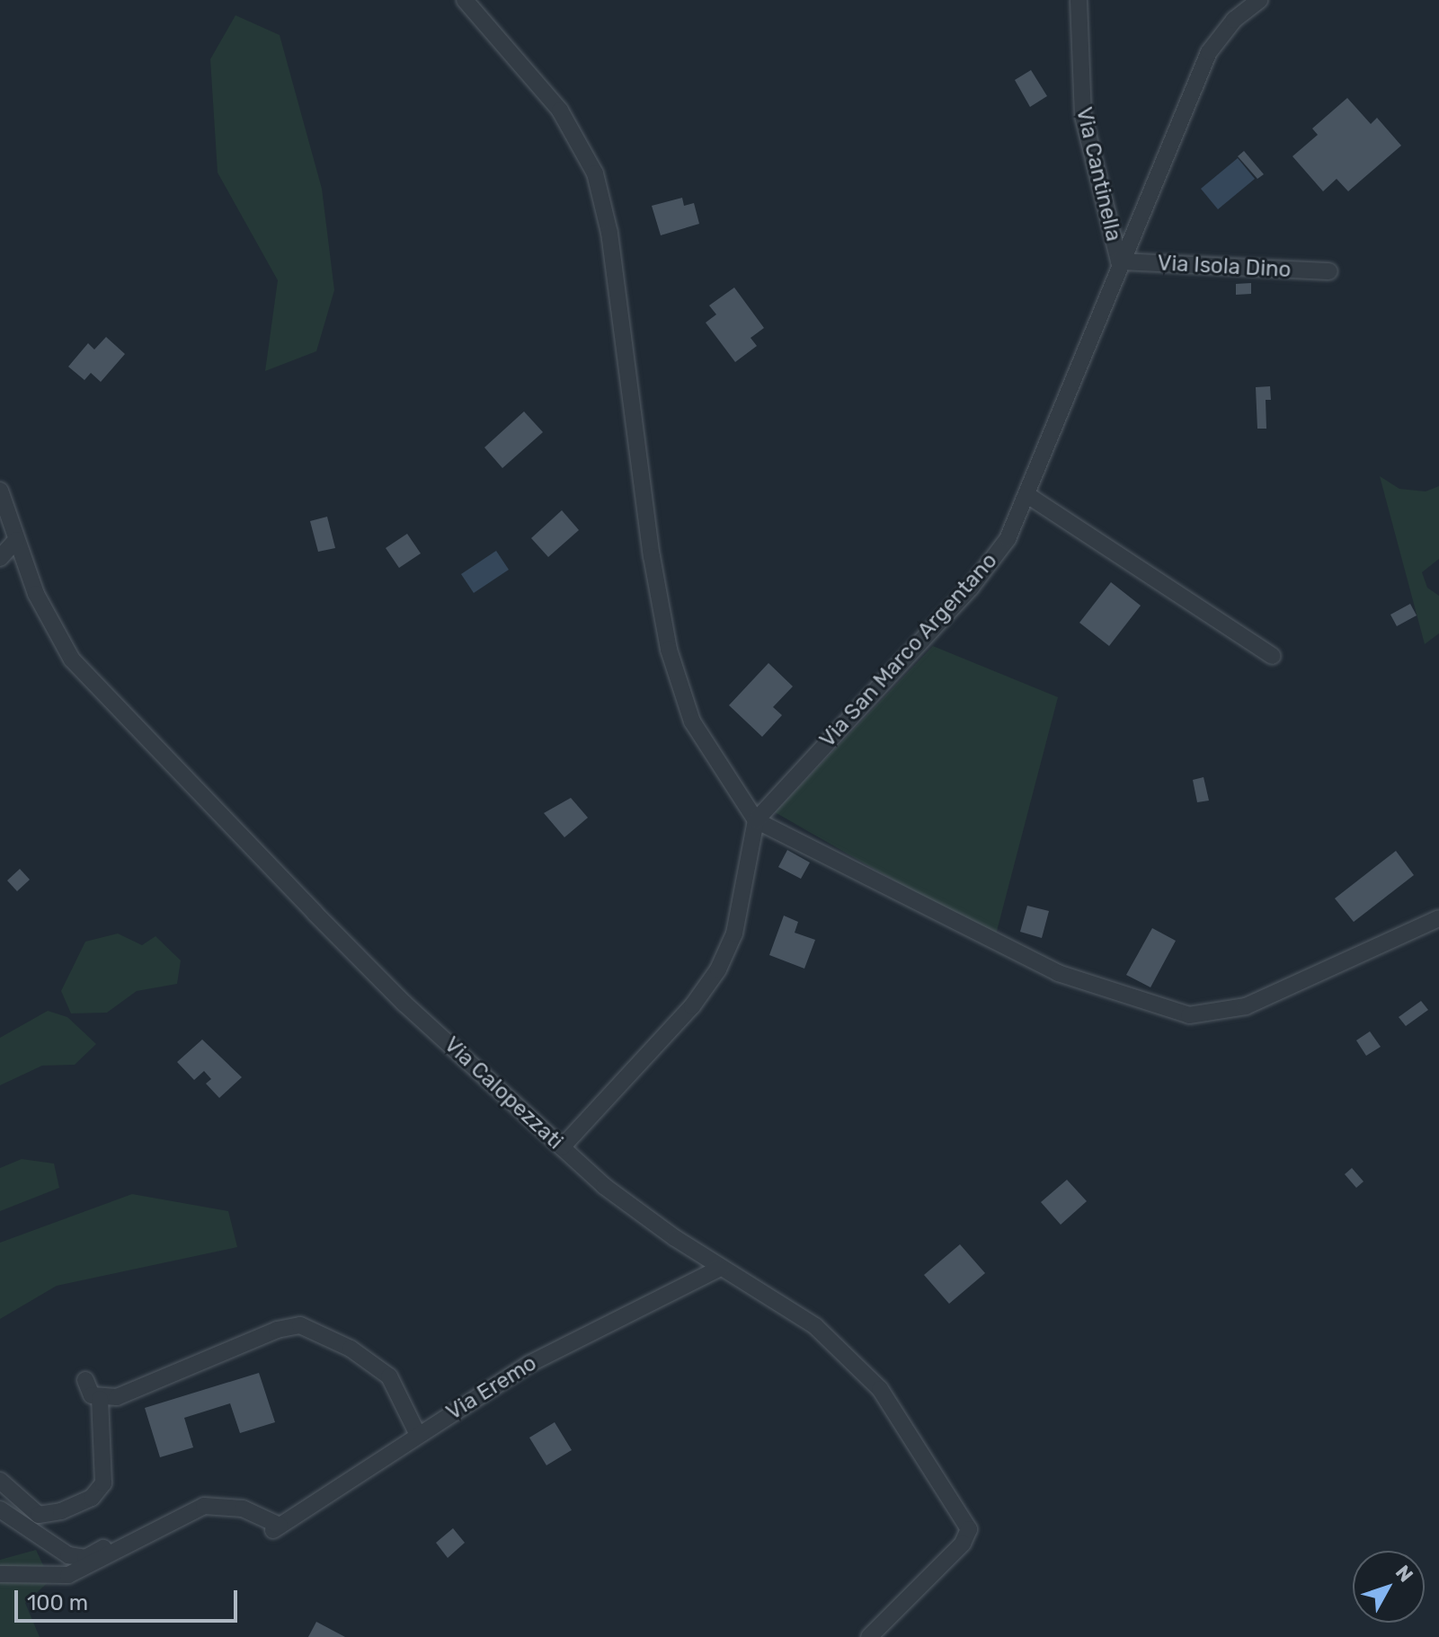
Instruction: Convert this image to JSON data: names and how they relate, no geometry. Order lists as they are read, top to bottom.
{
  "streets": {
    "street": [
      "Via Cantinella",
      "Via Isola Dino",
      "Via San Marco Argentano",
      "Via Calopezzati",
      "Via Eremo"
    ]
  },
  "crossings": [
    ["Via Cantinella", "Via Isola Dino"],
    ["Via Cantinella", "Via San Marco Argentano"],
    ["Via Isola Dino", "Via San Marco Argentano"],
    ["Via Calopezzati", "Via Eremo"]
  ],
  "scale_bar": "100 m",
  "north": "top right"
}
